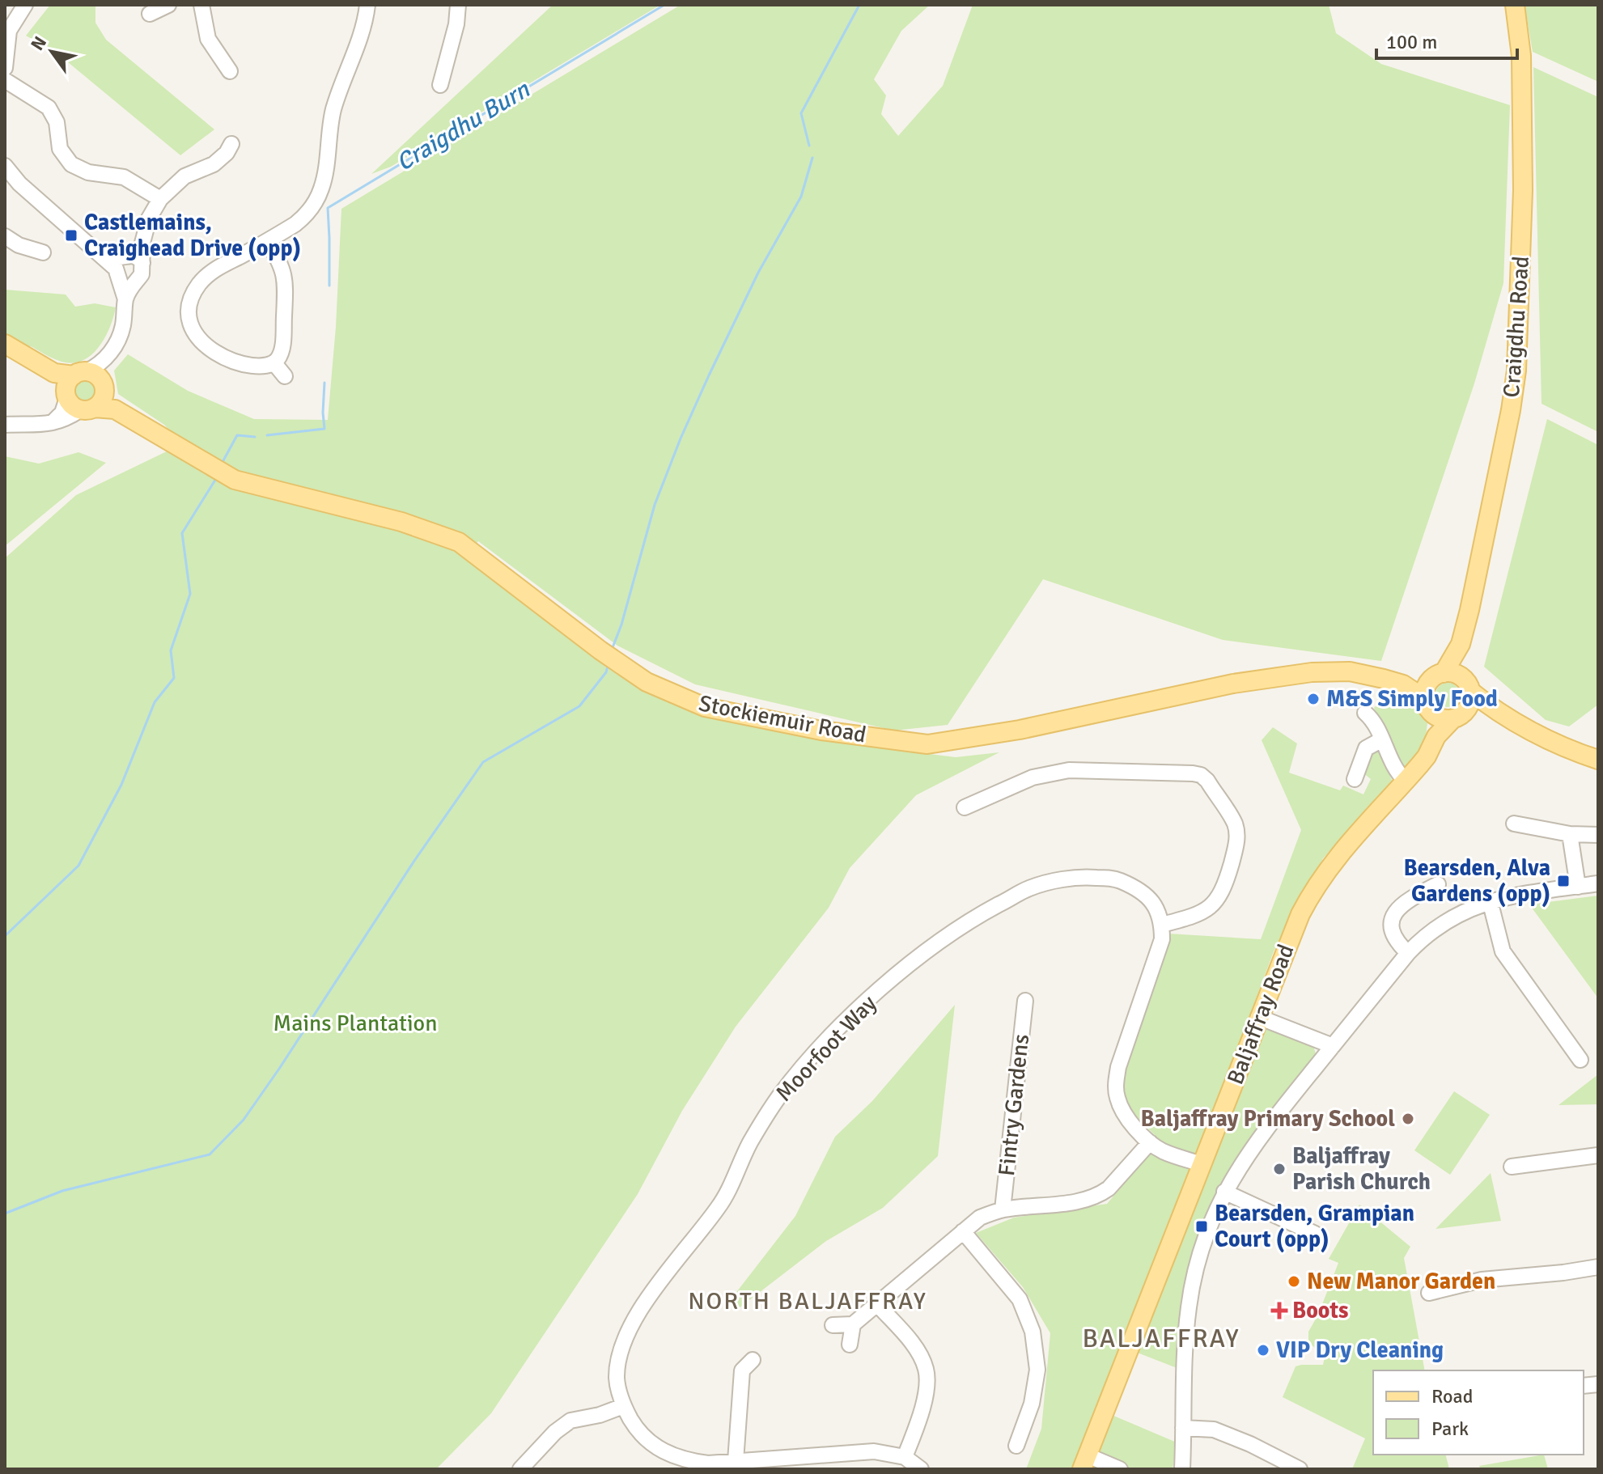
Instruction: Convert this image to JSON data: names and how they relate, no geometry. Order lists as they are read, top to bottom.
{
  "streets": {
    "main road": ["Craigdhu Road", "Stockiemuir Road", "Baljaffray Road"],
    "street": ["Moorfoot Way", "Fintry Gardens"]
  },
  "crossings": [
    ["Craigdhu Road", "Stockiemuir Road"],
    ["Craigdhu Road", "Baljaffray Road"],
    ["Stockiemuir Road", "Baljaffray Road"]
  ],
  "districts": ["NORTH BALJAFFRAY", "BALJAFFRAY"],
  "water": ["Craigdhu Burn"],
  "parks": ["Mains Plantation"],
  "places": {
    "transit": ["Castlemains, Craighead Drive (opp)", "Bearsden, Alva Gardens (opp)", "Bearsden, Grampian Court (opp)"],
    "other": [
      "M&S Simply Food",
      "Baljaffray Primary School",
      "Baljaffray Parish Church",
      "New Manor Garden",
      "VIP Dry Cleaning"
    ],
    "health": ["Boots"]
  },
  "legend": ["Road", "Park"],
  "scale_bar": "100 m",
  "north": "top left"
}
